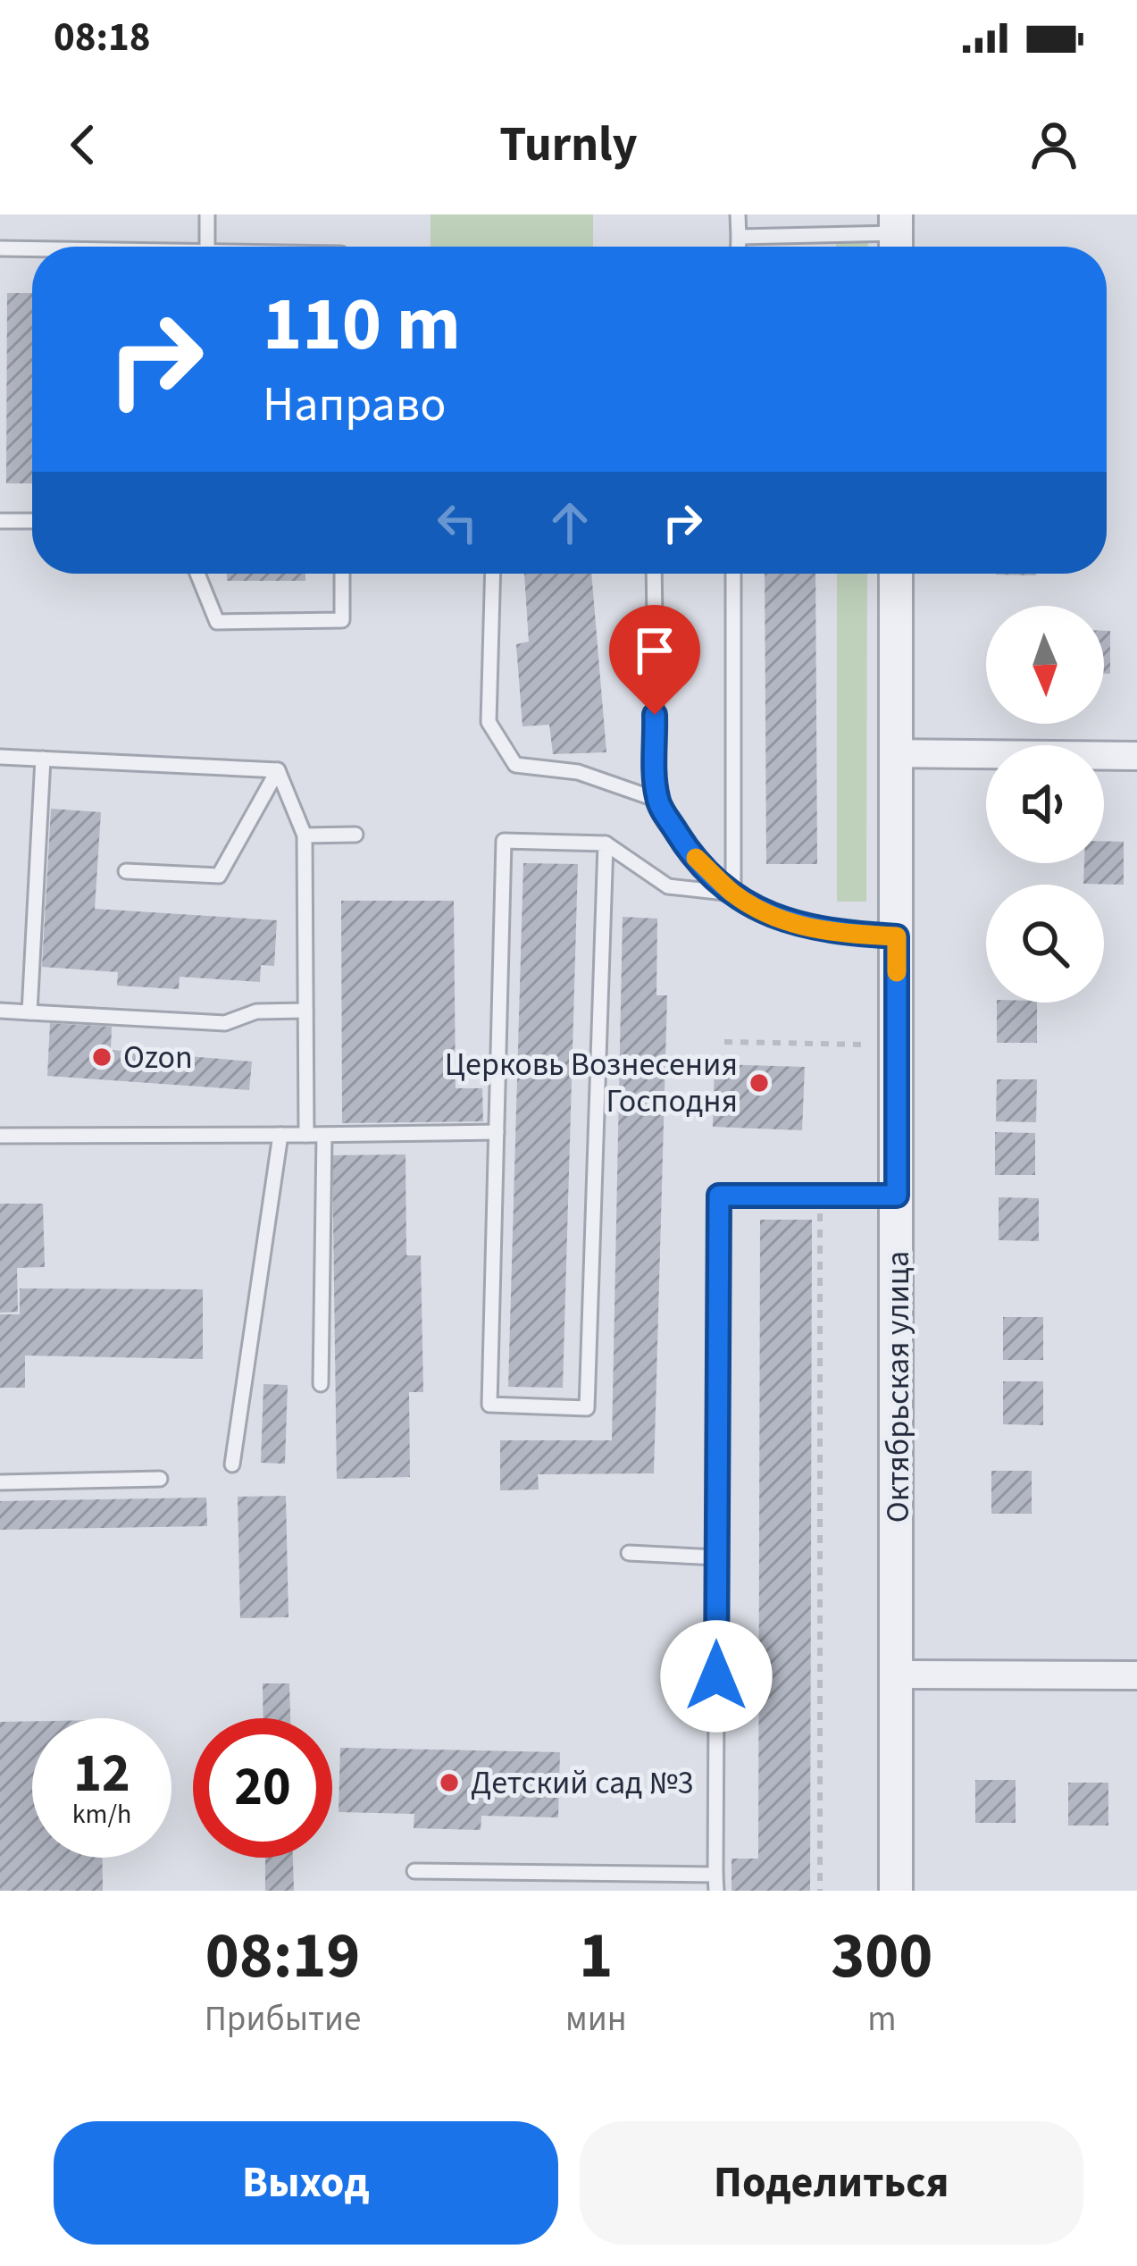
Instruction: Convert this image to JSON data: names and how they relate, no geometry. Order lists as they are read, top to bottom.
{
  "streets": {
    "street": ["Октябрьская улица"]
  },
  "places": ["Ozon", "Церковь Вознесения Господня", "Детский сад №3"],
  "north": "bottom",
  "page": {
    "status": "08:18",
    "header": "Turnly",
    "turn": ["110 m", "Направо"],
    "speed": "12 km/h",
    "limit": "20",
    "eta": [
      "08:19",
      "Прибытие",
      "1",
      "мин",
      "300",
      "m"
    ],
    "buttons": ["Выход", "Поделиться"]
  }
}
